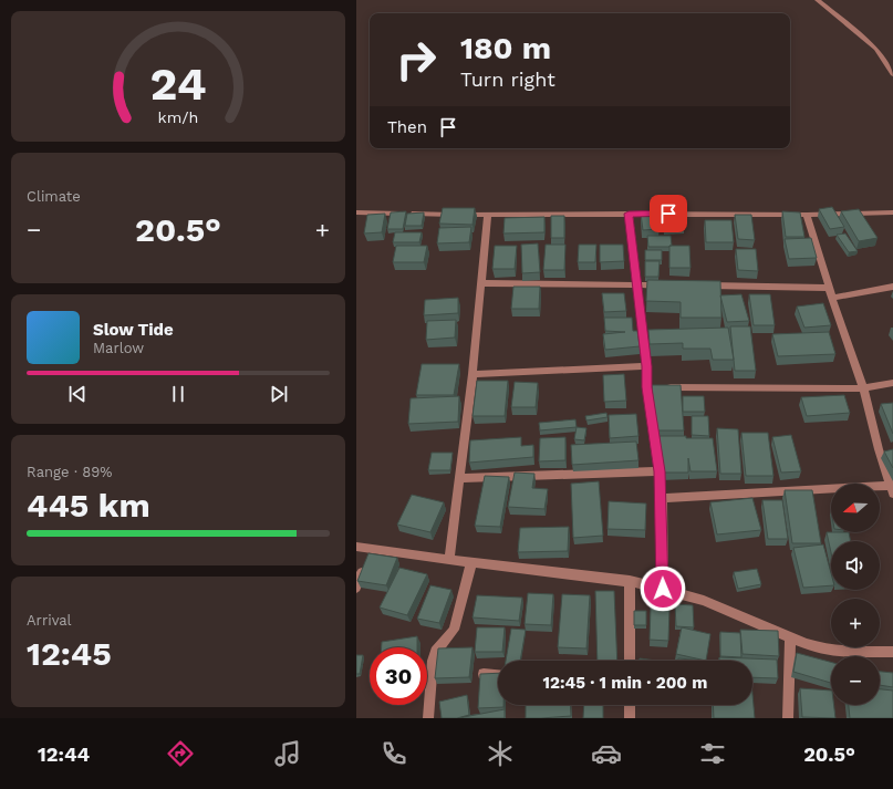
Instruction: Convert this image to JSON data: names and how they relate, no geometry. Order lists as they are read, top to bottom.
{
  "north": "left",
  "page": {
    "turn": ["180 m", "Turn right"],
    "then": "Then",
    "tile": [
      "Climate",
      ["Range · 89%", "445 km"],
      ["Arrival", "12:45"]
    ],
    "heat": ["−", "20.5°", "+"],
    "song": ["Slow Tide", "Marlow"],
    "map_buttons": ["+", "−"],
    "limit": "30",
    "trip": "12:45 · 1 min · 200 m",
    "tabs": ["12:44", "20.5°"],
    "gauge": ["24", "km/h"]
  }
}
